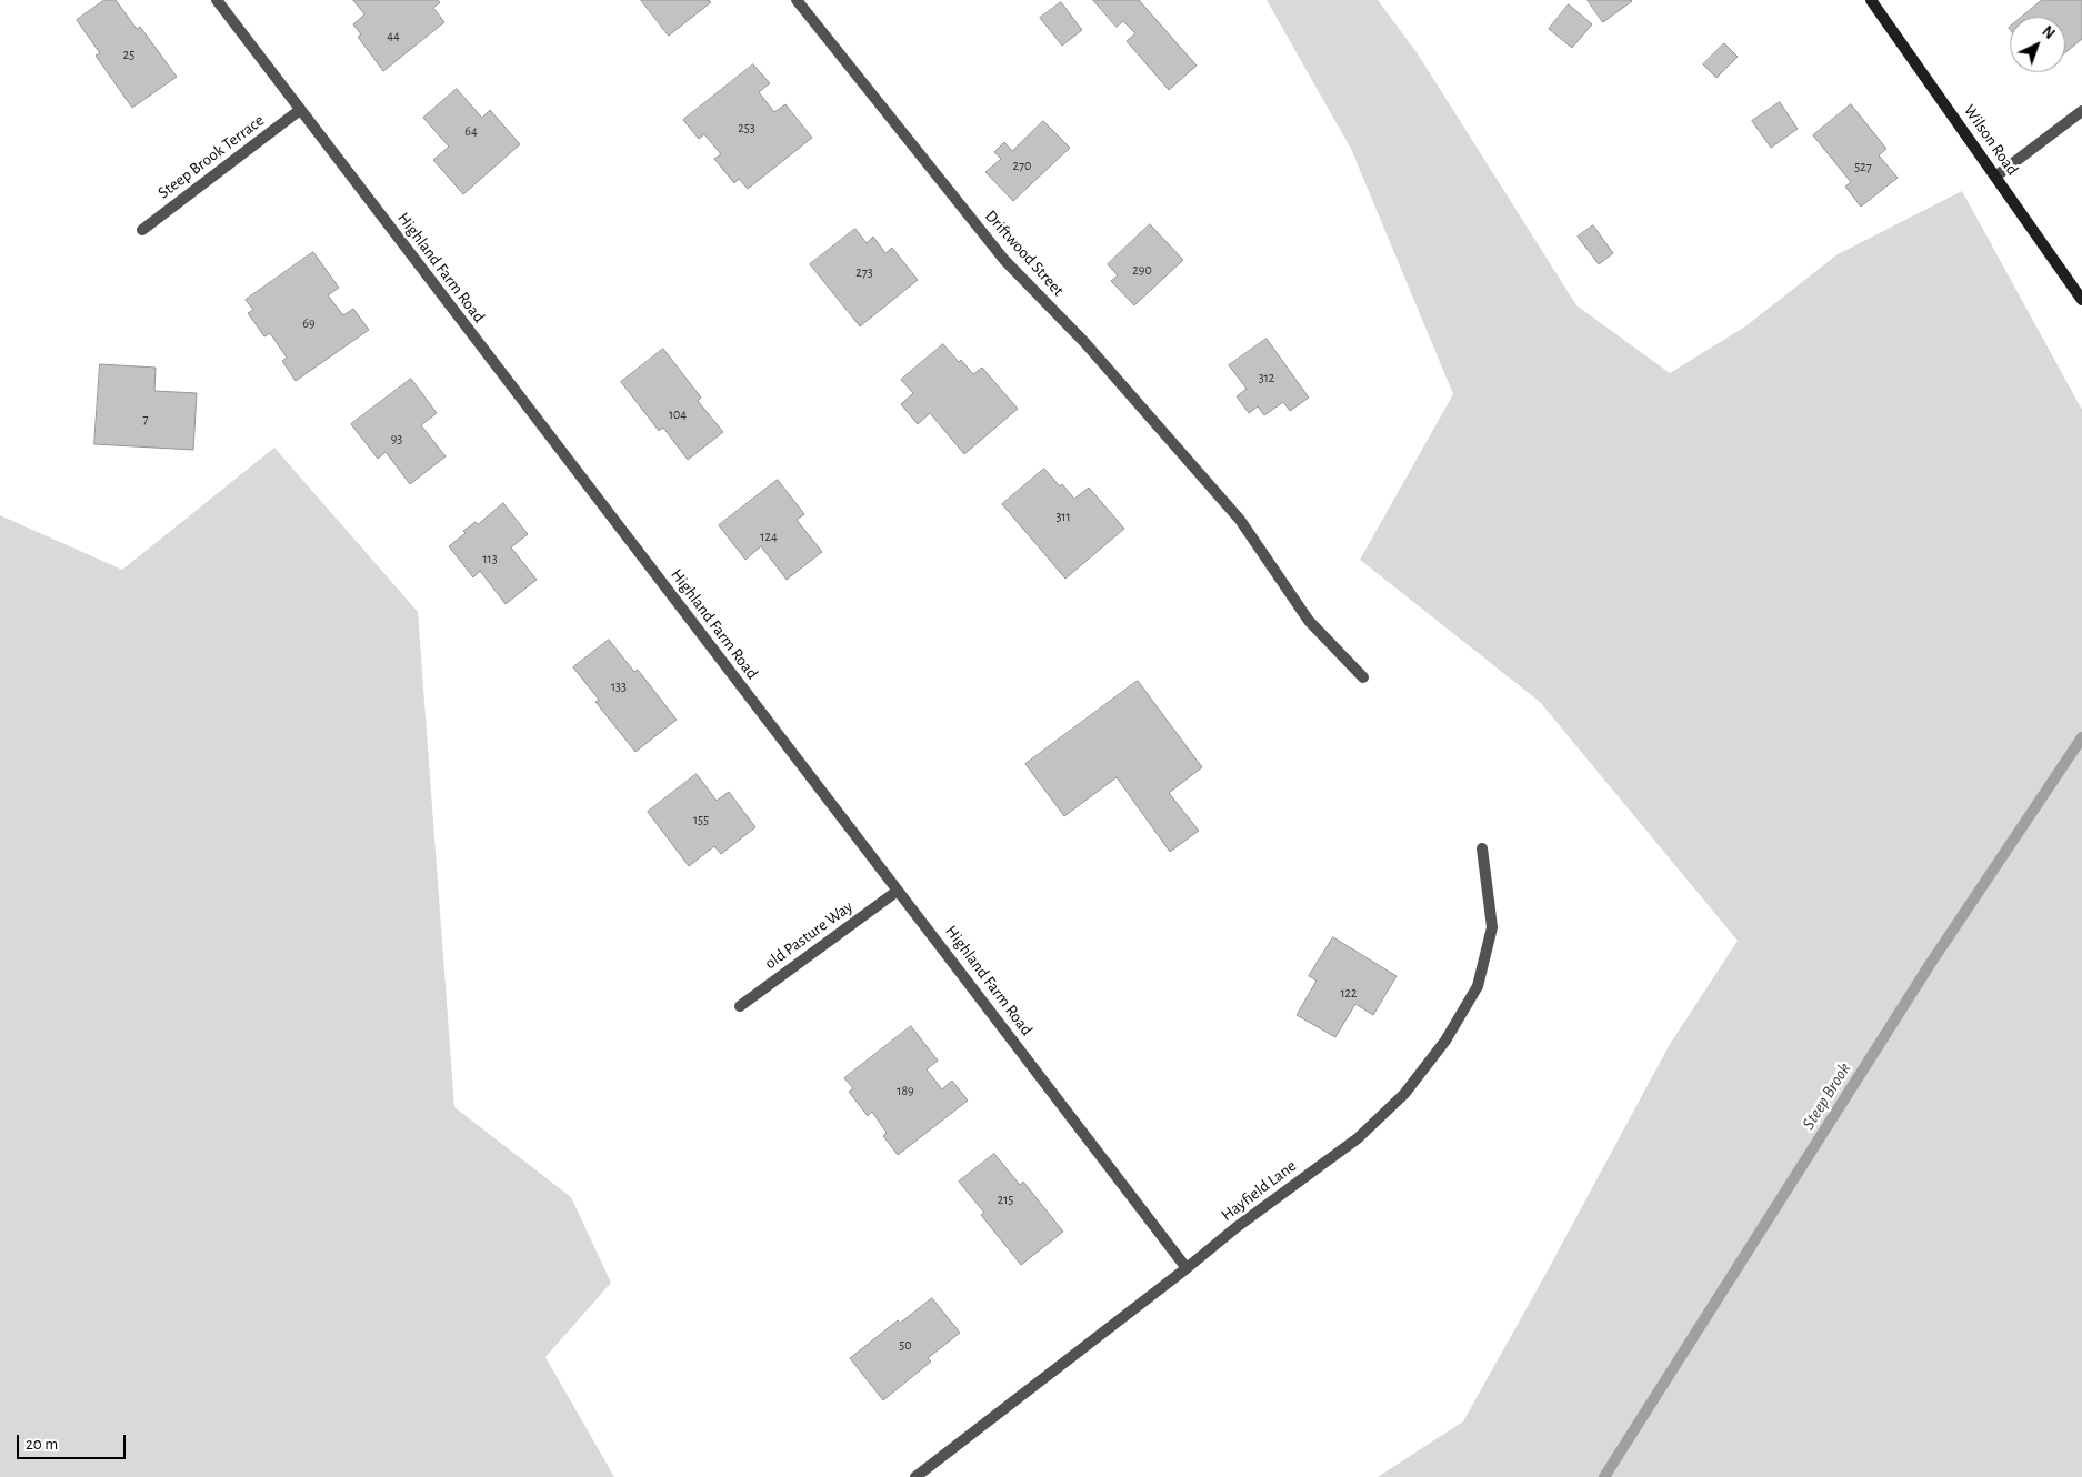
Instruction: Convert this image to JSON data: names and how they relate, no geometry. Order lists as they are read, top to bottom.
{
  "streets": {
    "main road": ["Wilson Road"],
    "street": [
      "Steep Brook Terrace",
      "Driftwood Street",
      "Highland Farm Road",
      "old Pasture Way",
      "Hayfield Lane"
    ]
  },
  "crossings": [
    ["Steep Brook Terrace", "Highland Farm Road"],
    ["Highland Farm Road", "old Pasture Way"],
    ["Highland Farm Road", "Hayfield Lane"]
  ],
  "water": ["Steep Brook"],
  "house_numbers": [
    "44",
    "25",
    "253",
    "64",
    "270",
    "527",
    "290",
    "273",
    "69",
    "312",
    "104",
    "7",
    "93",
    "311",
    "124",
    "113",
    "133",
    "155",
    "122",
    "189",
    "215",
    "50"
  ],
  "scale_bar": "20 m",
  "north": "top right"
}
